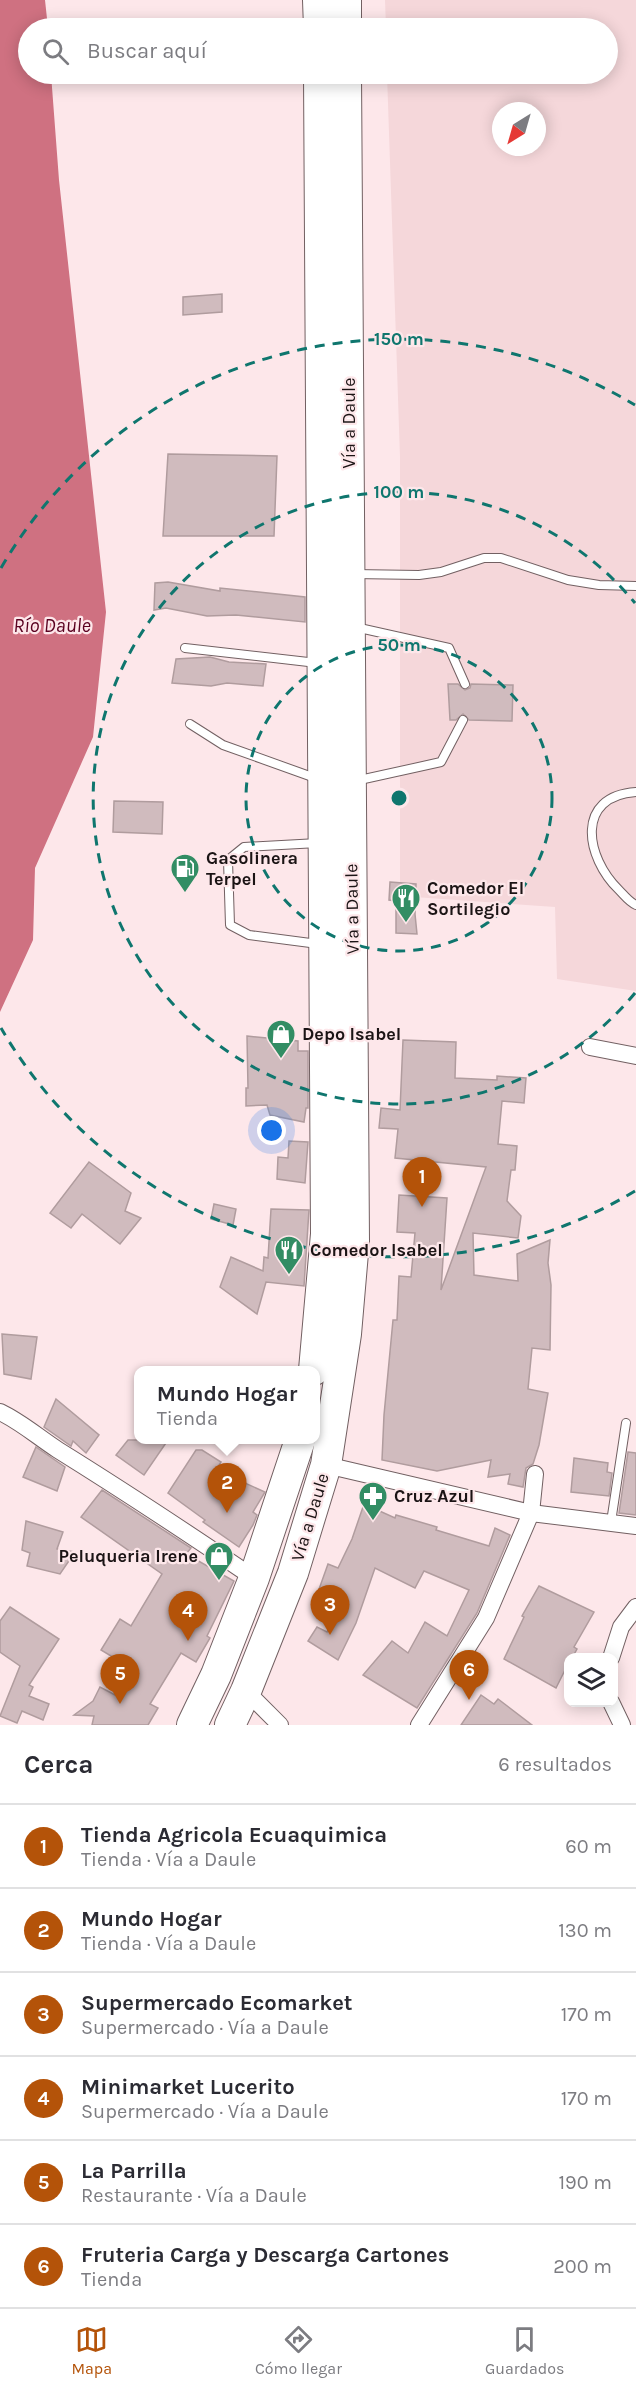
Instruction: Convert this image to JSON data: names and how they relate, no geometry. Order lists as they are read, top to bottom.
{
  "streets": {
    "highway": ["Vía a Daule"]
  },
  "water": ["Río Daule"],
  "places": {
    "fuel station": ["Gasolinera Terpel"],
    "restaurant": ["Comedor El Sortilegio", "Comedor Isabel"],
    "shop": ["Depo Isabel", "Peluqueria Irene"],
    "pharmacy": ["Cruz Azul"]
  },
  "north": "bottom left",
  "page": {
    "search": "Buscar aquí",
    "pins": [
      "1",
      "2",
      "3",
      "4",
      "6",
      "5"
    ],
    "popup": ["Mundo Hogar", "Tienda"],
    "heading": ["Cerca", "6 resultados"],
    "list": [
      {
        "mark": "1",
        "name": "Tienda Agricola Ecuaquimica",
        "note": "Tienda · Vía a Daule",
        "value": "60 m"
      },
      {
        "mark": "2",
        "name": "Mundo Hogar",
        "note": "Tienda · Vía a Daule",
        "value": "130 m"
      },
      {
        "mark": "3",
        "name": "Supermercado Ecomarket",
        "note": "Supermercado · Vía a Daule",
        "value": "170 m"
      },
      {
        "mark": "4",
        "name": "Minimarket Lucerito",
        "note": "Supermercado · Vía a Daule",
        "value": "170 m"
      },
      {
        "mark": "5",
        "name": "La Parrilla",
        "note": "Restaurante · Vía a Daule",
        "value": "190 m"
      },
      {
        "mark": "6",
        "name": "Fruteria Carga y Descarga Cartones",
        "note": "Tienda",
        "value": "200 m"
      }
    ],
    "nav": ["Mapa", "Cómo llegar", "Guardados"]
  },
  "rings": ["150 m", "100 m", "50 m"]
}
